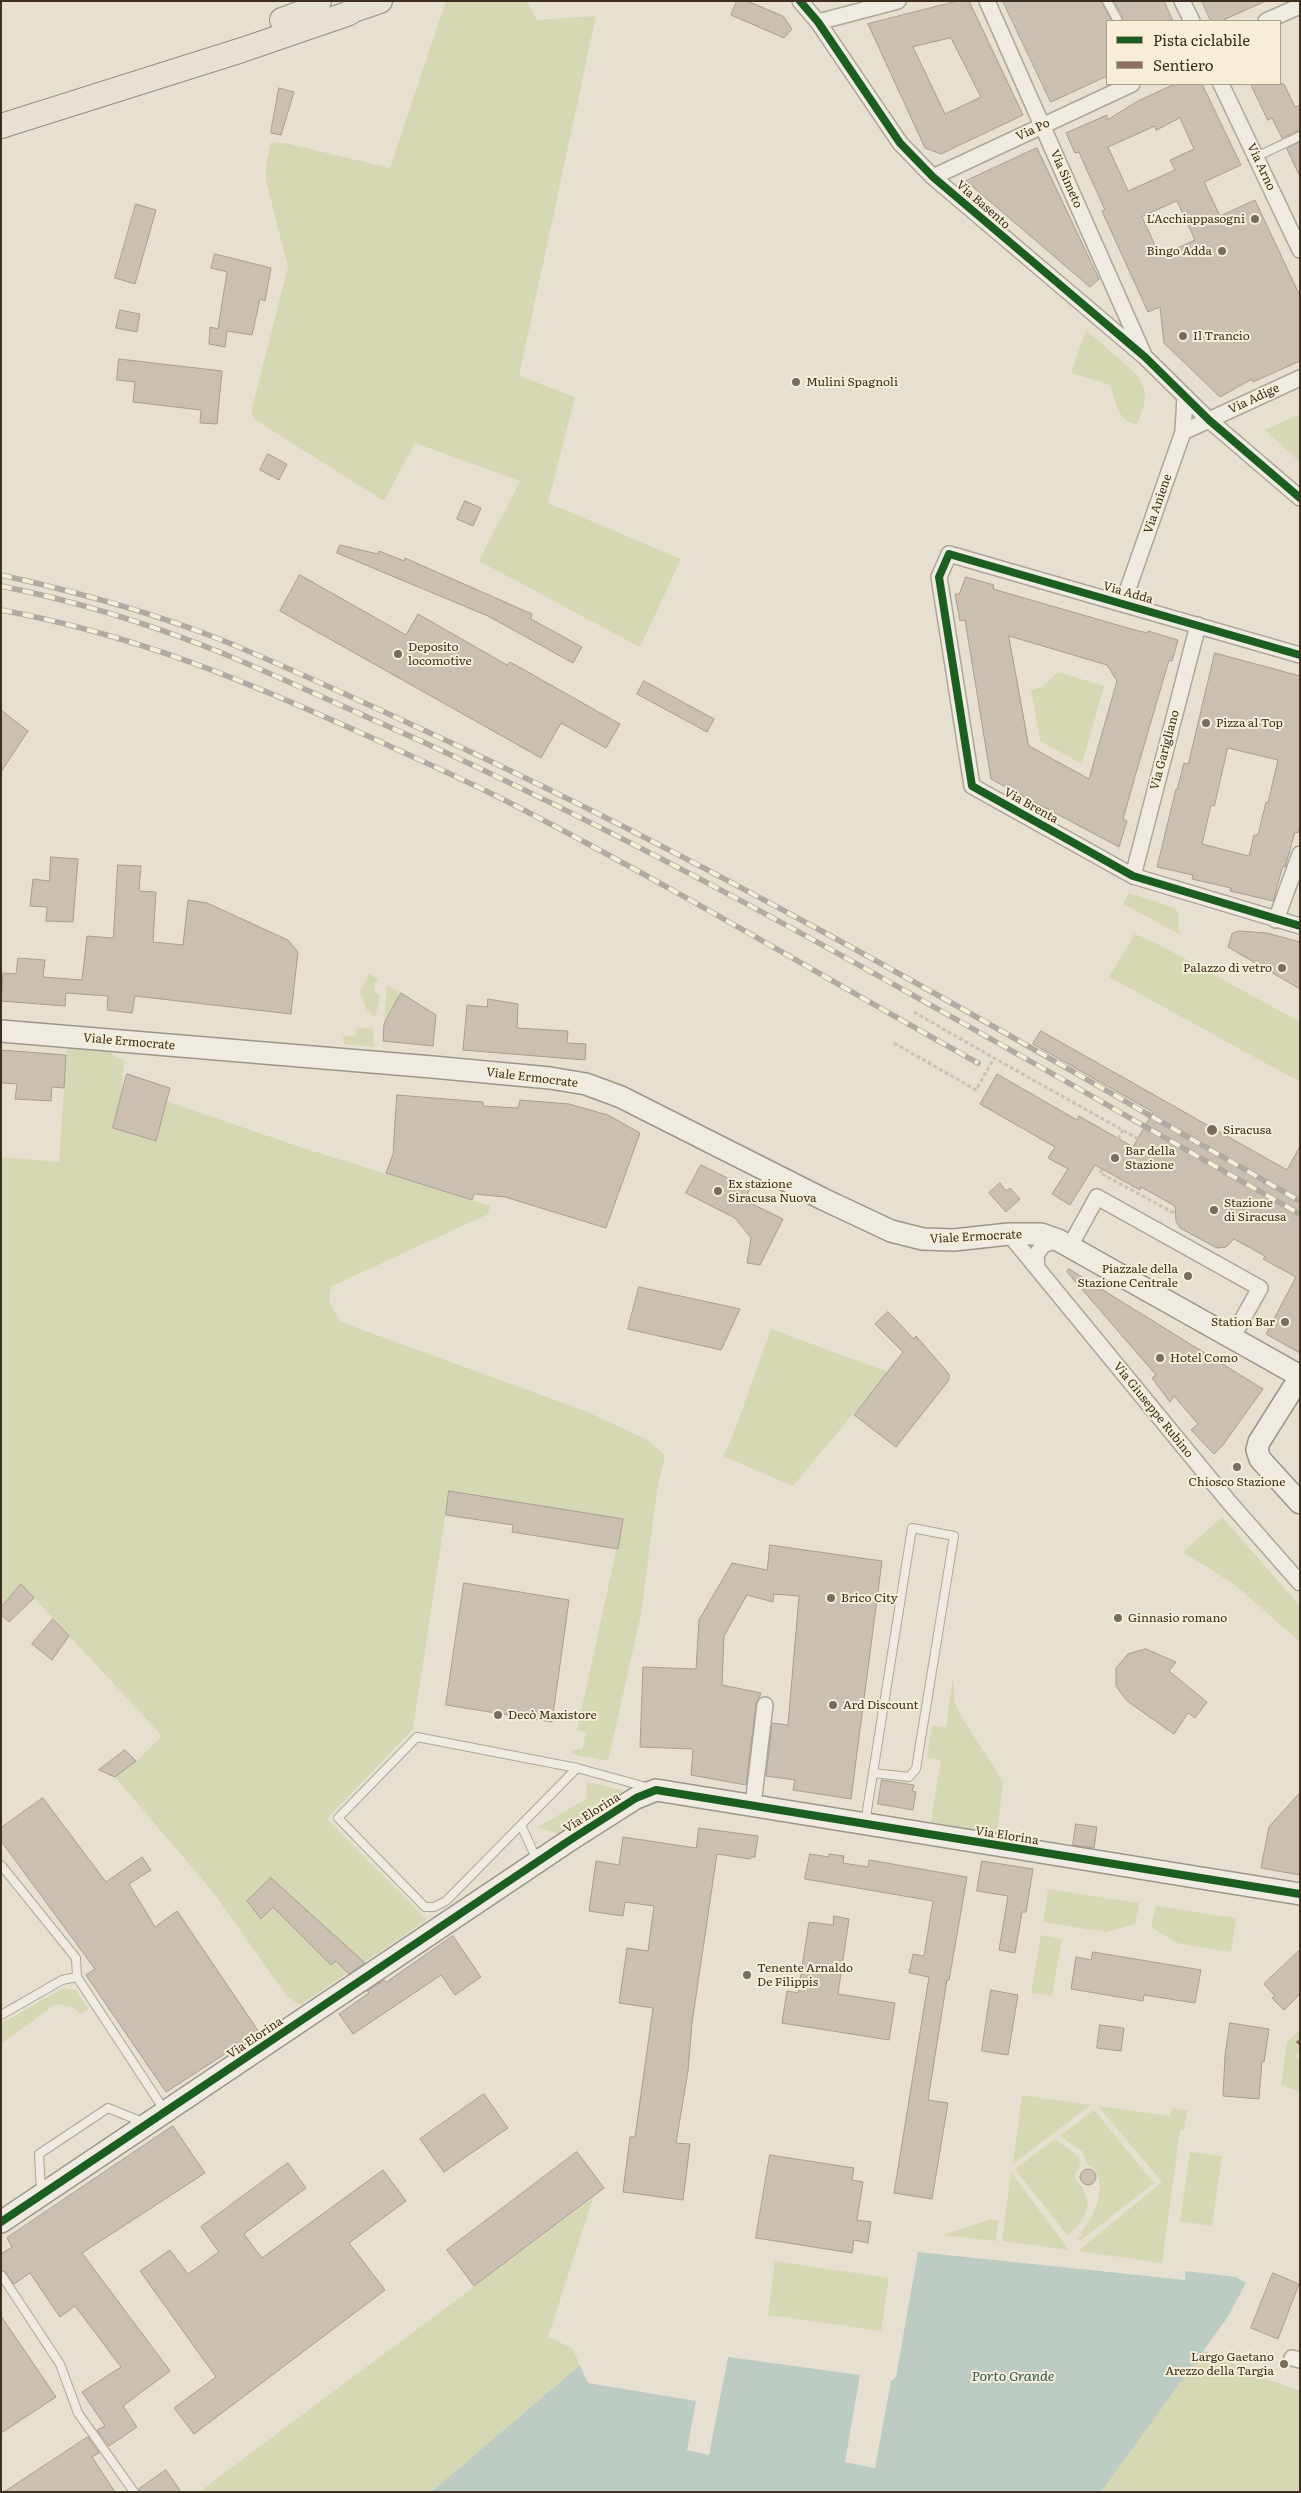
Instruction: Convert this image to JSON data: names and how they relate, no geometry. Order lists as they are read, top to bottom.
{
  "streets": {
    "main road": ["Viale Ermocrate", "Via Elorina"],
    "street": [
      "Via Po",
      "Via Arno",
      "Via Simeto",
      "Via Basento",
      "Via Adige",
      "Via Aniene",
      "Via Adda",
      "Via Garigliano",
      "Via Brenta",
      "Via Giuseppe Rubino"
    ]
  },
  "crossings": [
    ["Via Po", "Via Simeto"],
    ["Via Po", "Via Basento"],
    ["Via Simeto", "Via Basento"],
    ["Via Basento", "Via Adige"],
    ["Via Basento", "Via Aniene"],
    ["Via Aniene", "Via Adda"],
    ["Via Adda", "Via Garigliano"],
    ["Via Adda", "Via Brenta"],
    ["Via Garigliano", "Via Brenta"],
    ["Viale Ermocrate", "Via Giuseppe Rubino"]
  ],
  "water": ["Porto Grande"],
  "places": [
    "L'Acchiappasogni",
    "Bingo Adda",
    "Il Trancio",
    "Mulini Spagnoli",
    "Deposito locomotive",
    "Pizza al Top",
    "Palazzo di vetro",
    "Siracusa",
    "Bar della Stazione",
    "Ex stazione Siracusa Nuova",
    "Stazione di Siracusa",
    "Piazzale della Stazione Centrale",
    "Station Bar",
    "Hotel Como",
    "Chiosco Stazione",
    "Brico City",
    "Ginnasio romano",
    "Ard Discount",
    "Decò Maxistore",
    "Tenente Arnaldo De Filippis",
    "Largo Gaetano Arezzo della Targia"
  ],
  "legend": ["Pista ciclabile", "Sentiero"]
}
